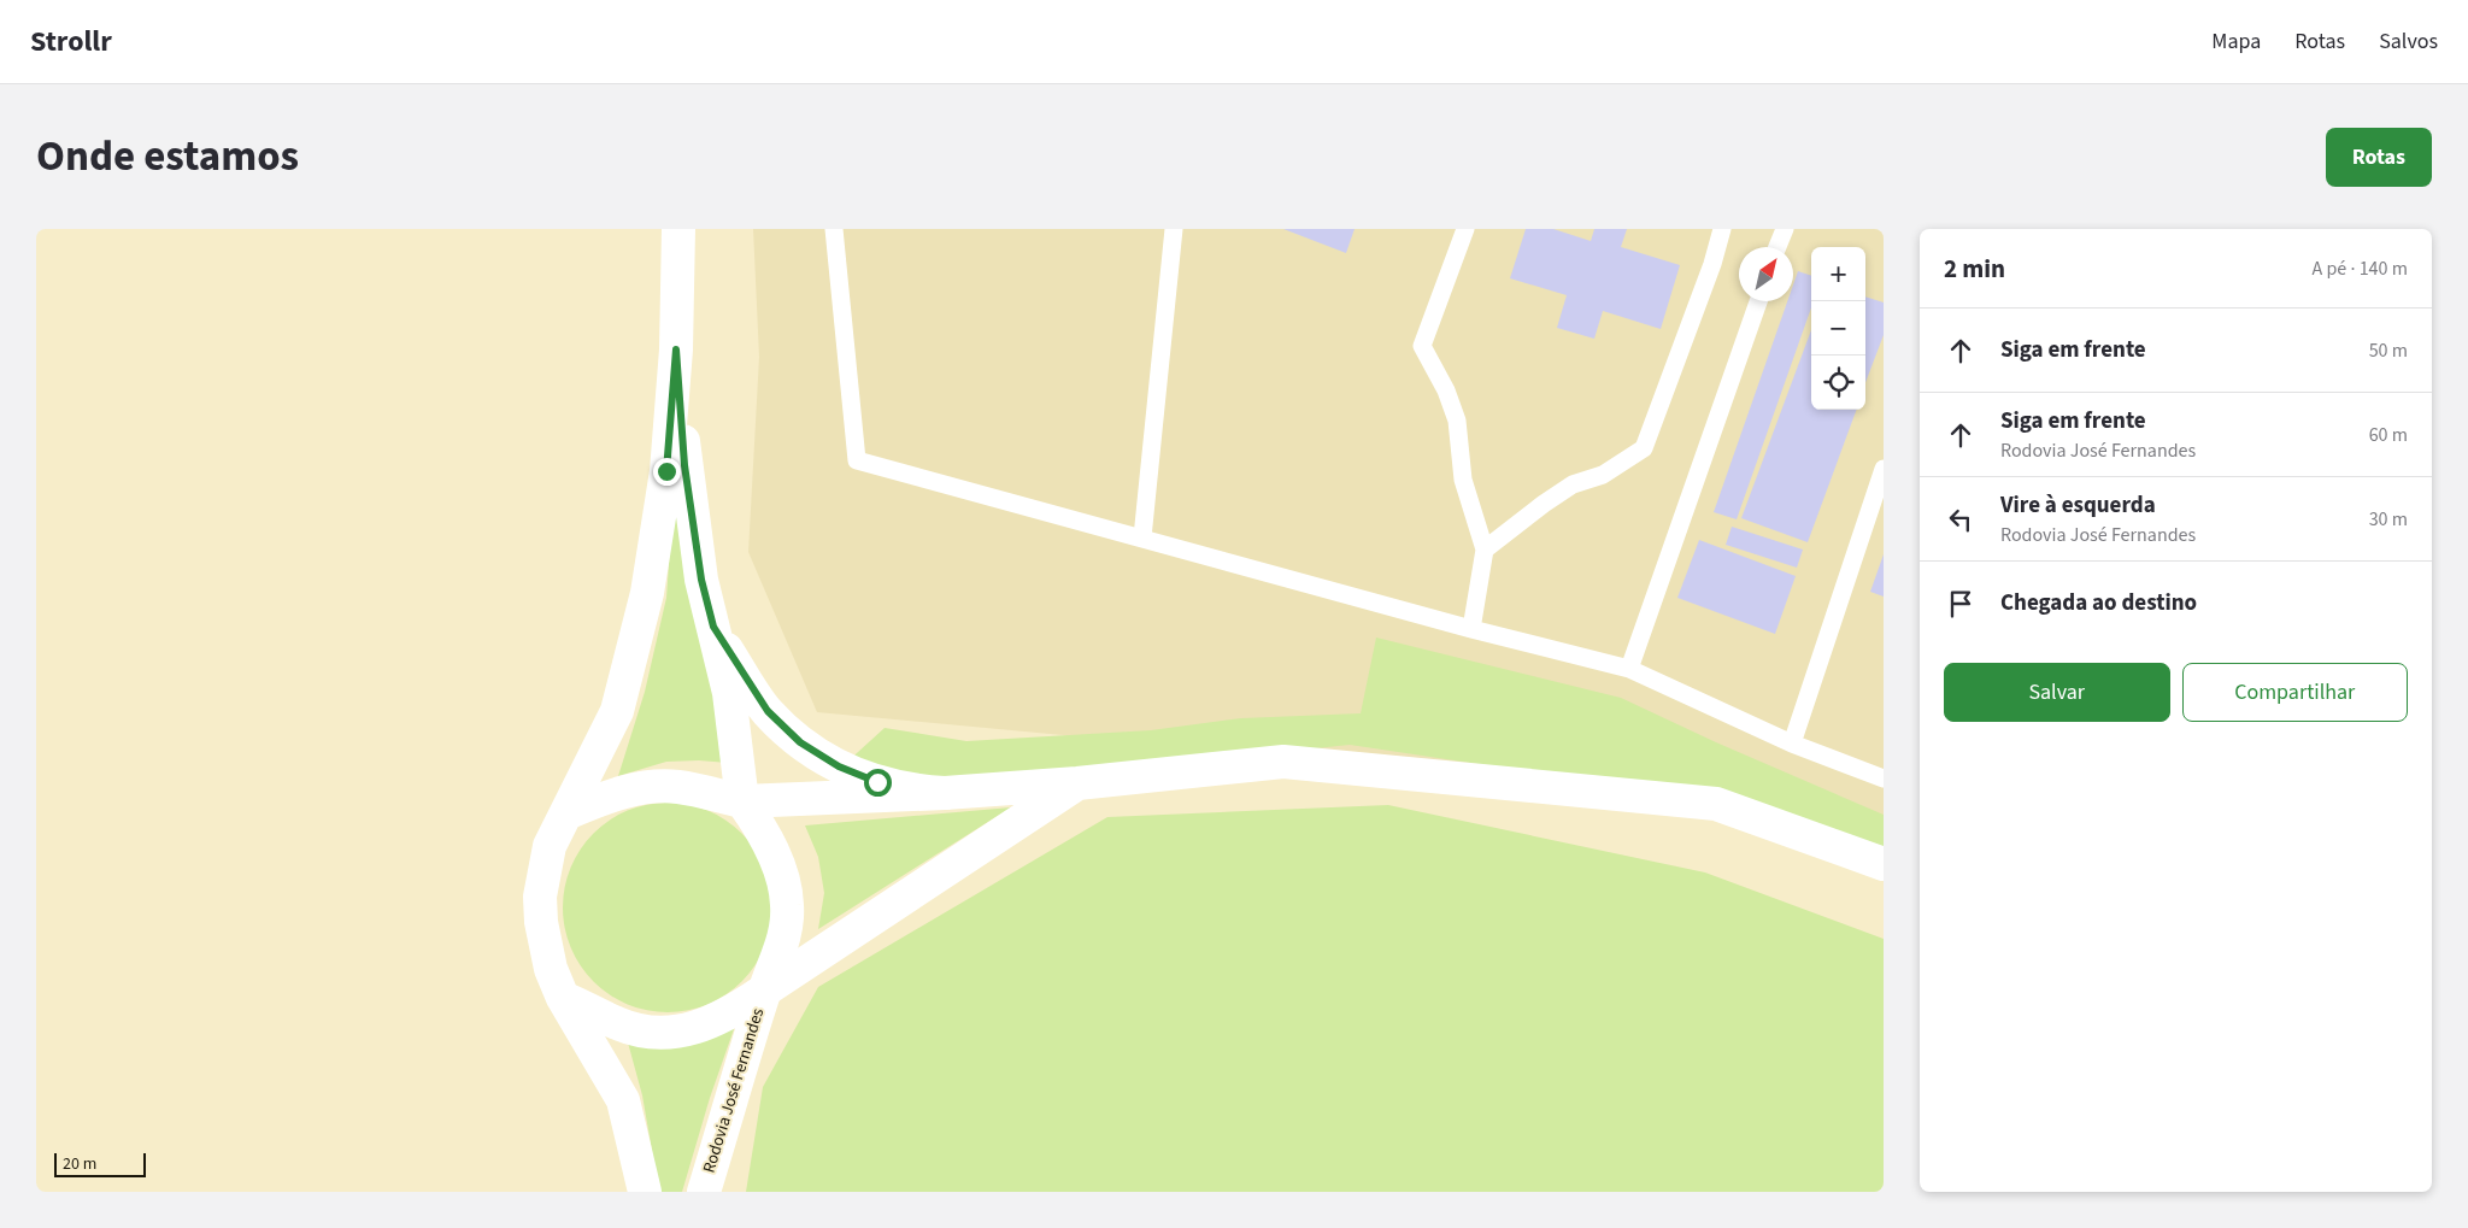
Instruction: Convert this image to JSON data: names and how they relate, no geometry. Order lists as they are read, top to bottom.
{
  "streets": {
    "main road": ["Rodovia José Fernandes"]
  },
  "scale_bar": "20 m",
  "north": "top right",
  "page": {
    "header": "Strollr",
    "nav": ["Mapa", "Rotas", "Salvos"],
    "title": "Onde estamos",
    "buttons": [
      "Rotas",
      ["Salvar", "Compartilhar"]
    ],
    "heading": ["2 min", "A pé · 140 m"],
    "map_buttons": ["+", "−"],
    "list": [
      ["Siga em frente", "50 m"],
      ["Siga em frente", "Rodovia José Fernandes", "60 m"],
      ["Vire à esquerda", "Rodovia José Fernandes", "30 m"],
      "Chegada ao destino"
    ],
    "scale": "20 m"
  }
}
